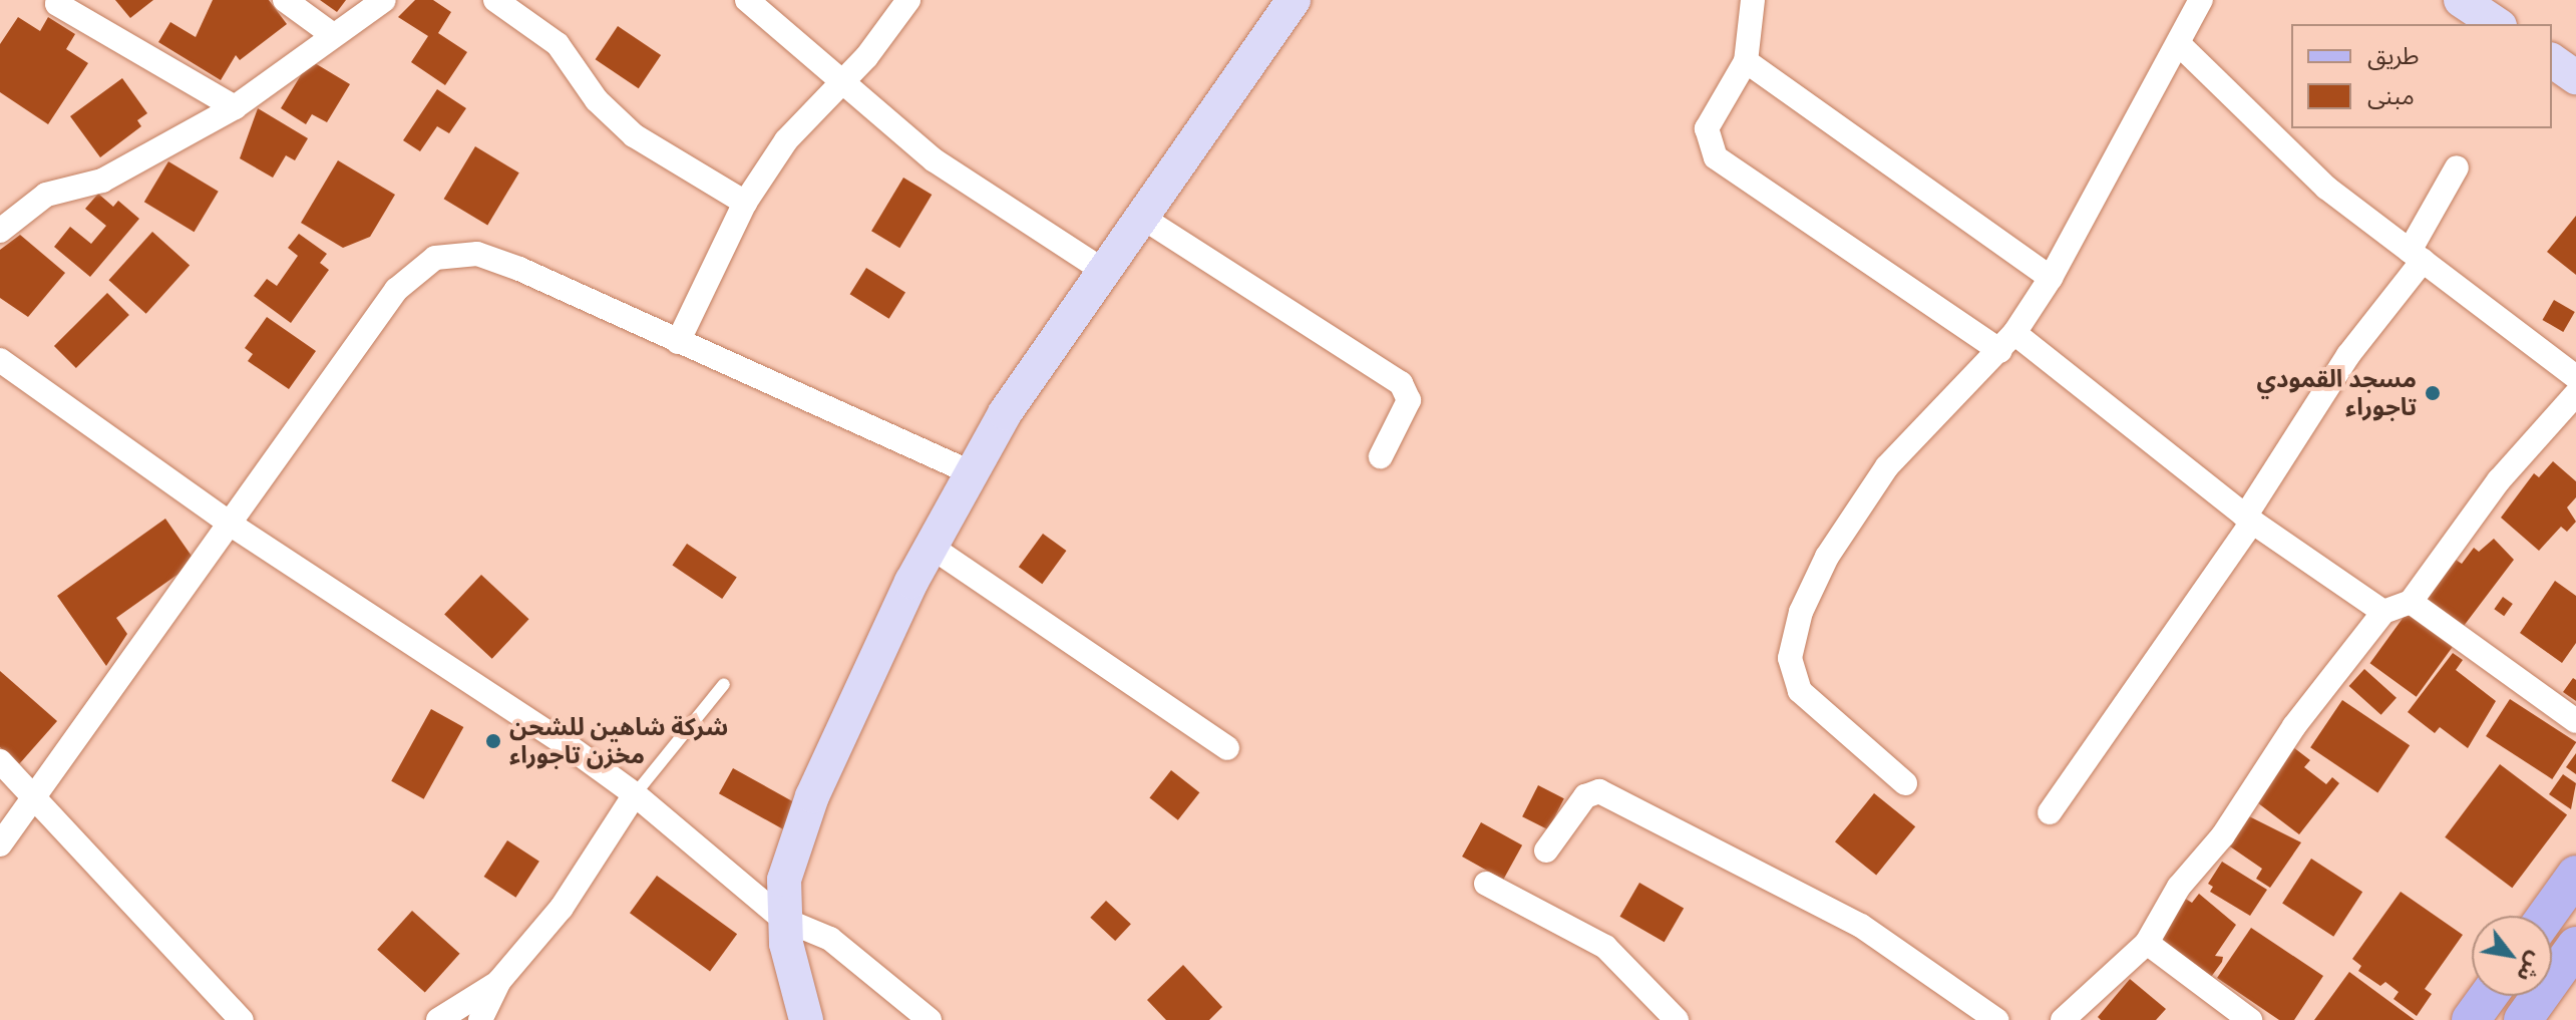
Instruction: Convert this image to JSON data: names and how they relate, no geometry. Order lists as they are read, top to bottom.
{
  "places": ["مسجد القمودي تاجوراء", "شركة شاهين للشحن مخزن تاجوراء"],
  "legend": ["طريق", "مبنى"],
  "north": "bottom right"
}
